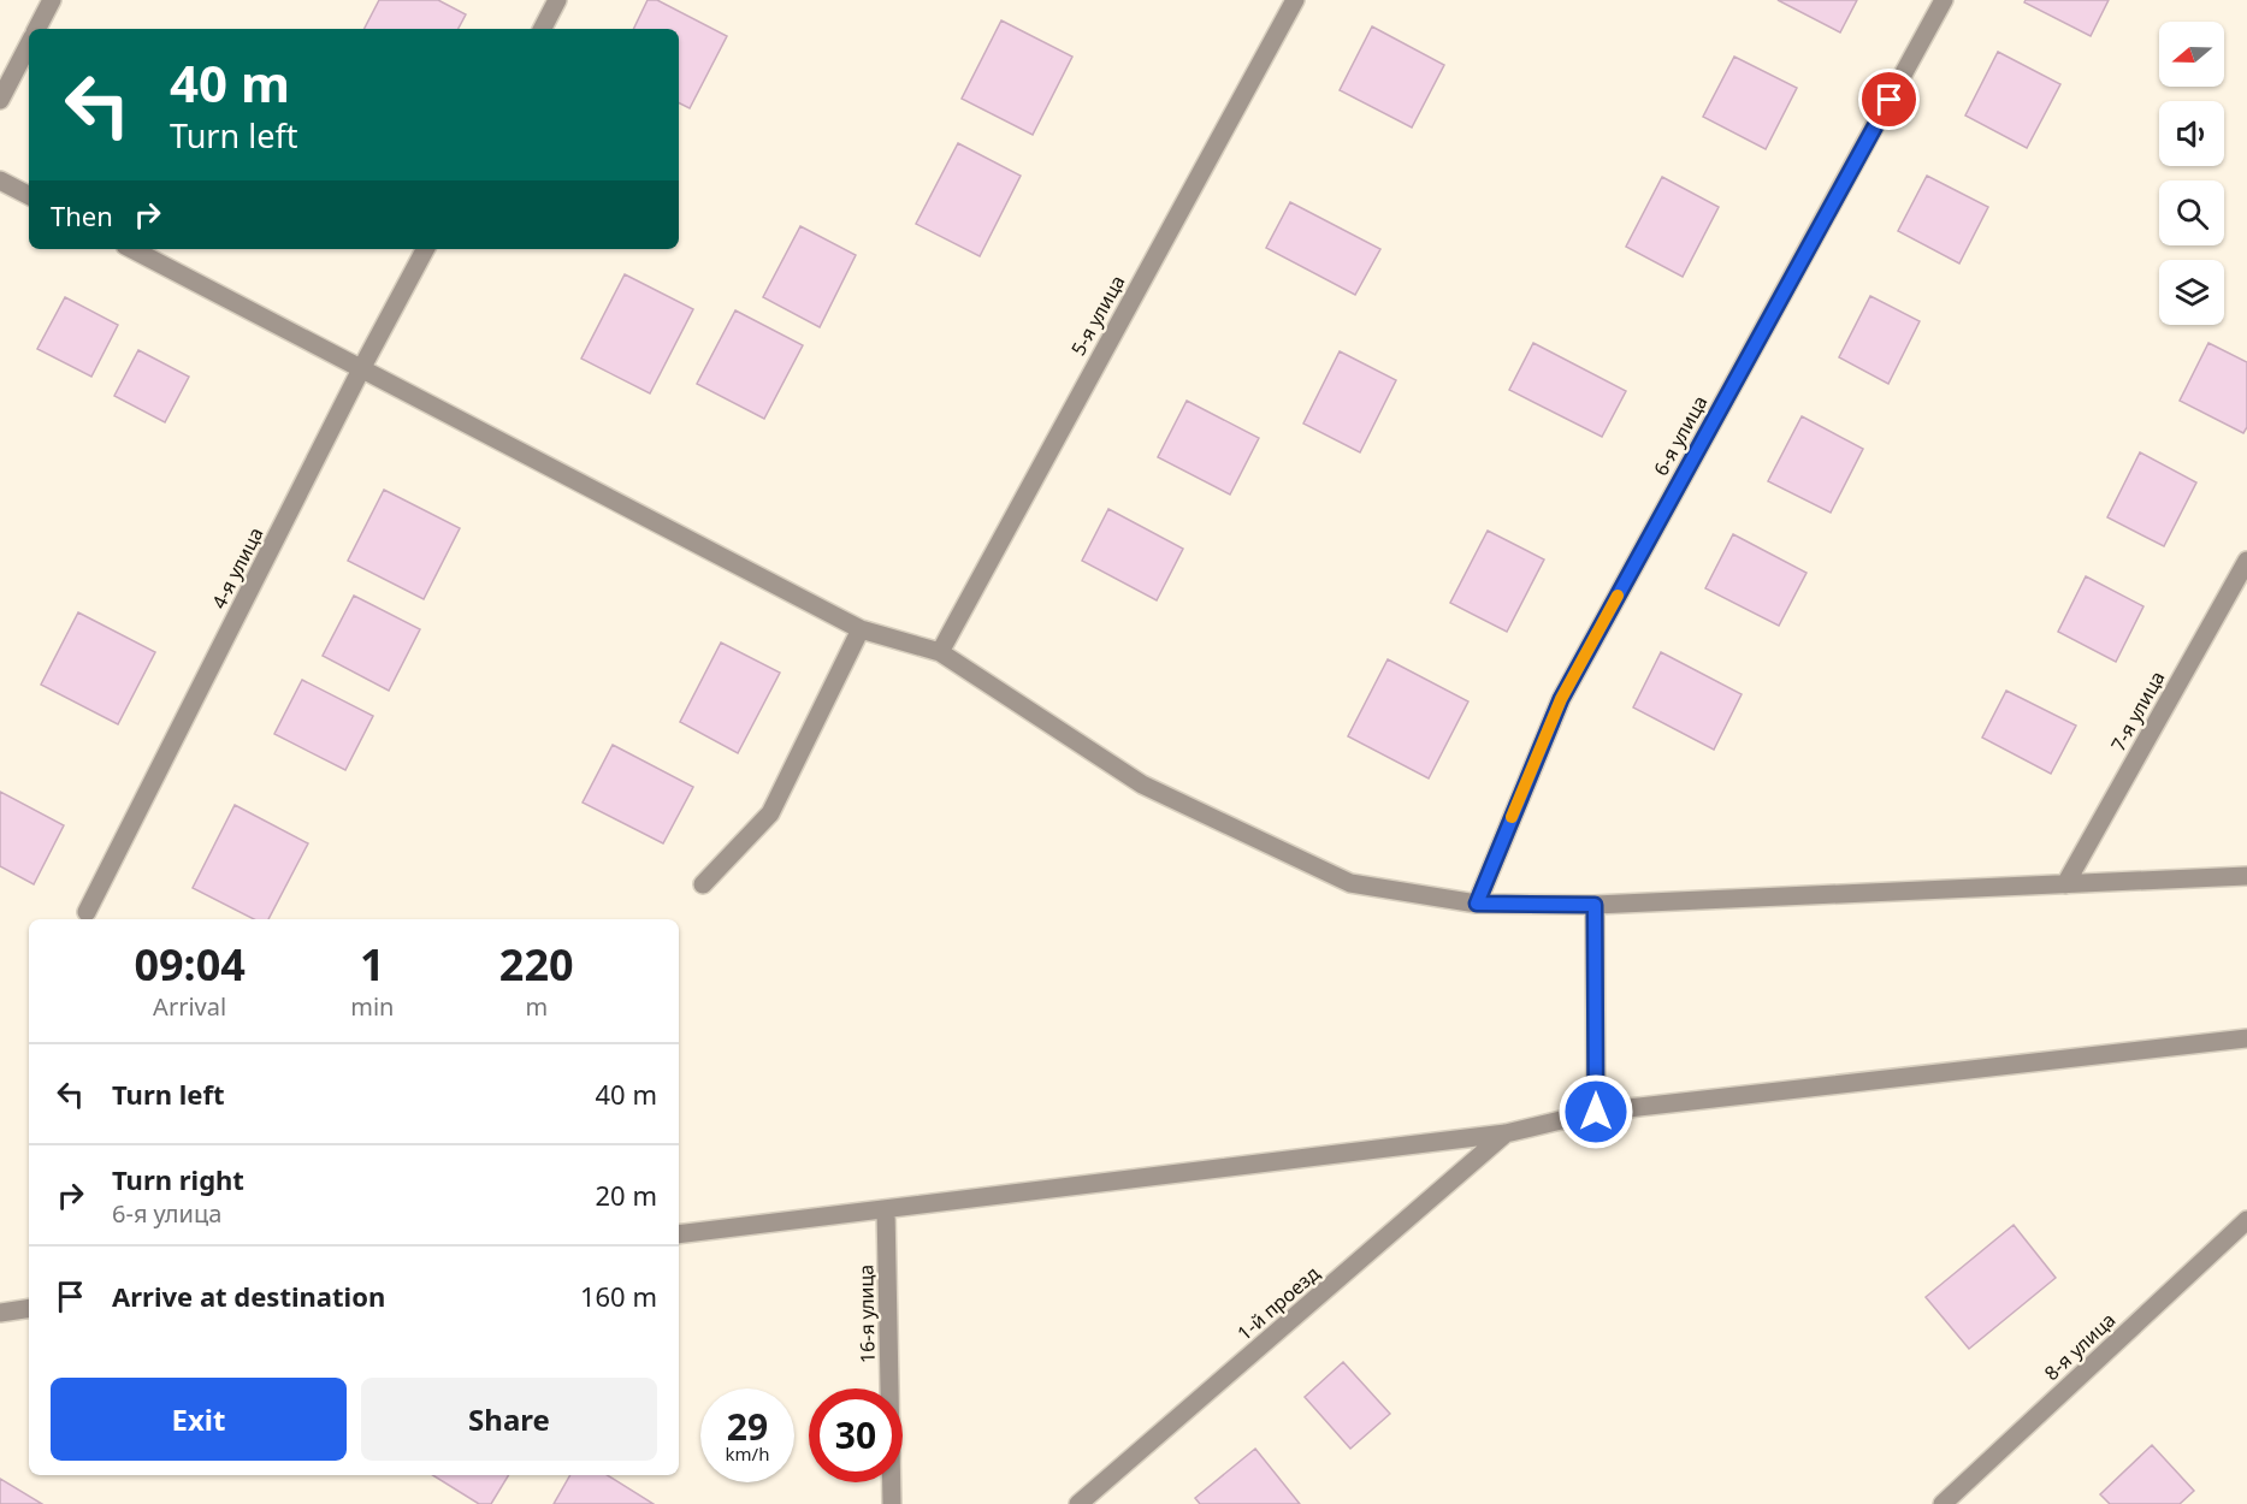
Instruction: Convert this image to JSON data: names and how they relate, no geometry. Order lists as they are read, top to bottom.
{
  "streets": {
    "street": [
      "5-я улица",
      "6-я улица",
      "4-я улица",
      "7-я улица",
      "1-й проезд",
      "16-я улица",
      "8-я улица"
    ]
  },
  "north": "left",
  "page": {
    "turn": ["40 m", "Turn left"],
    "then": "Then",
    "eta": [
      "09:04",
      "Arrival",
      "1",
      "min",
      "220",
      "m"
    ],
    "list": [
      {
        "name": "Turn left",
        "value": "40 m"
      },
      {
        "name": "Turn right",
        "note": "6-я улица",
        "value": "20 m"
      },
      {
        "name": "Arrive at destination",
        "value": "160 m"
      }
    ],
    "buttons": ["Exit", "Share"],
    "speed": "29 km/h",
    "limit": "30"
  }
}
